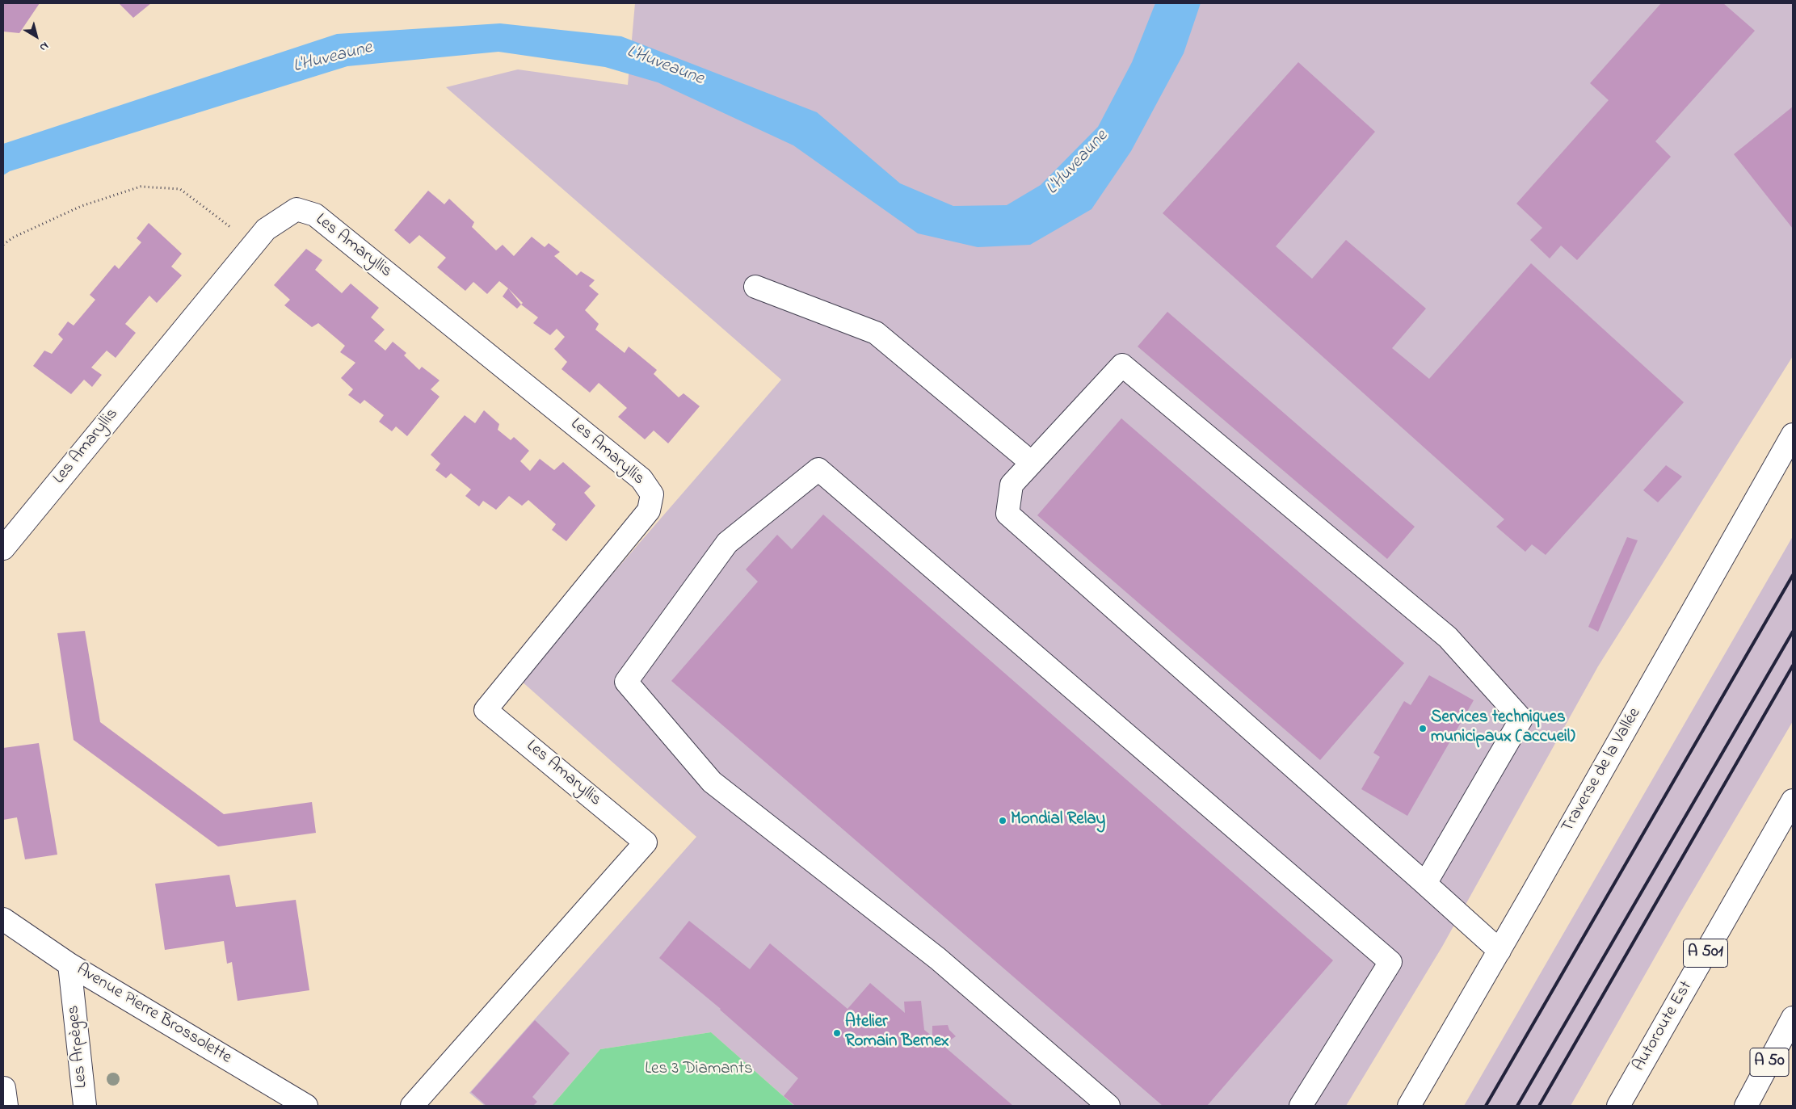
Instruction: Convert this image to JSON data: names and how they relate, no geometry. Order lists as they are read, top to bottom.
{
  "streets": {
    "main road": [
      "Les Amaryllis",
      "Traverse de la Vallée",
      "A 501",
      "Avenue Pierre Brossolette",
      "Autoroute Est",
      "Les Arpèges",
      "A 50"
    ]
  },
  "crossings": [
    ["Avenue Pierre Brossolette", "Les Arpèges"]
  ],
  "water": ["L'Huveaune"],
  "parks": ["Les 3 Diamants"],
  "places": ["Services techniques municipaux (accueil)", "Mondial Relay", "Atelier Romain Bernex"],
  "north": "bottom right"
}
